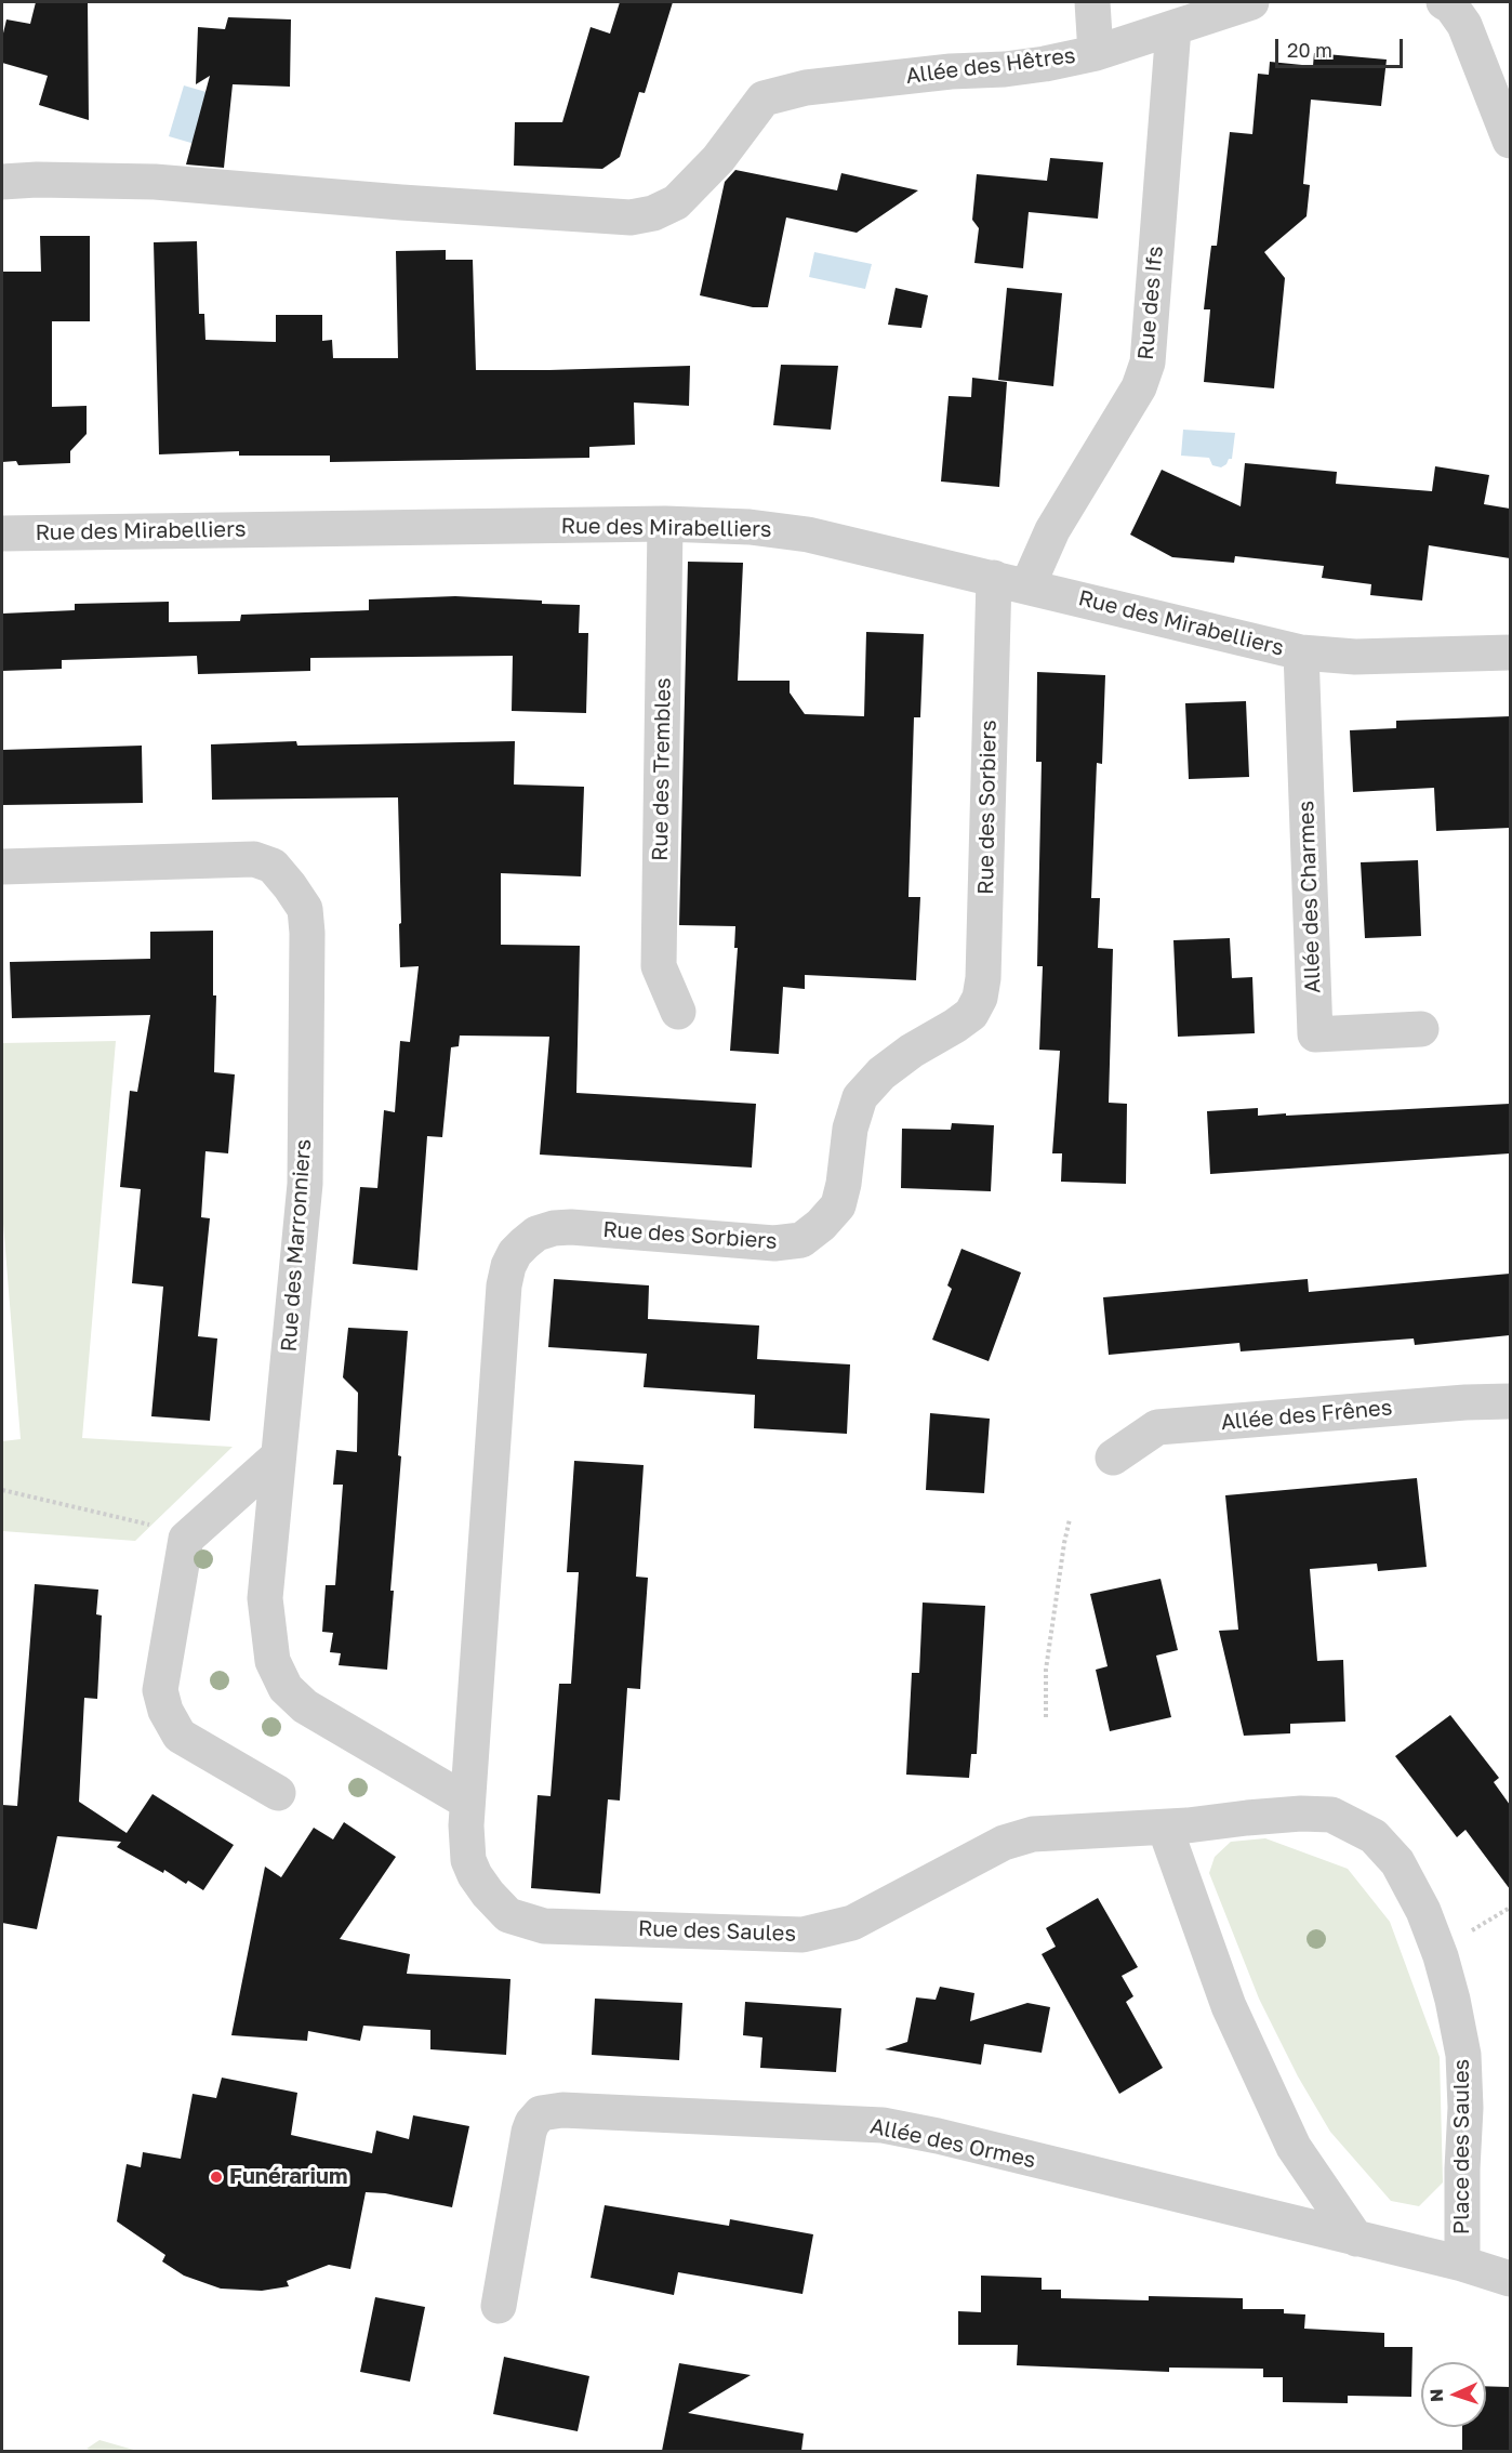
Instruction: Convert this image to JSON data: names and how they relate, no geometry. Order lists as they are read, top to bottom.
{
  "streets": {
    "street": [
      "Allée des Hêtres",
      "Rue des Ifs",
      "Rue des Mirabelliers",
      "Rue des Trembles",
      "Rue des Sorbiers",
      "Allée des Charmes",
      "Rue des Marronniers",
      "Allée des Frênes",
      "Rue des Saules",
      "Allée des Ormes",
      "Place des Saules"
    ]
  },
  "crossings": [
    ["Allée des Hêtres", "Rue des Ifs"],
    ["Rue des Ifs", "Rue des Mirabelliers"],
    ["Rue des Ifs", "Rue des Sorbiers"],
    ["Rue des Mirabelliers", "Rue des Trembles"],
    ["Rue des Mirabelliers", "Rue des Sorbiers"],
    ["Rue des Mirabelliers", "Allée des Charmes"],
    ["Rue des Sorbiers", "Rue des Marronniers"],
    ["Rue des Sorbiers", "Rue des Saules"],
    ["Rue des Marronniers", "Rue des Saules"],
    ["Rue des Saules", "Place des Saules"],
    ["Allée des Ormes", "Place des Saules"]
  ],
  "places": ["Funérarium"],
  "scale_bar": "20 m",
  "north": "left"
}
